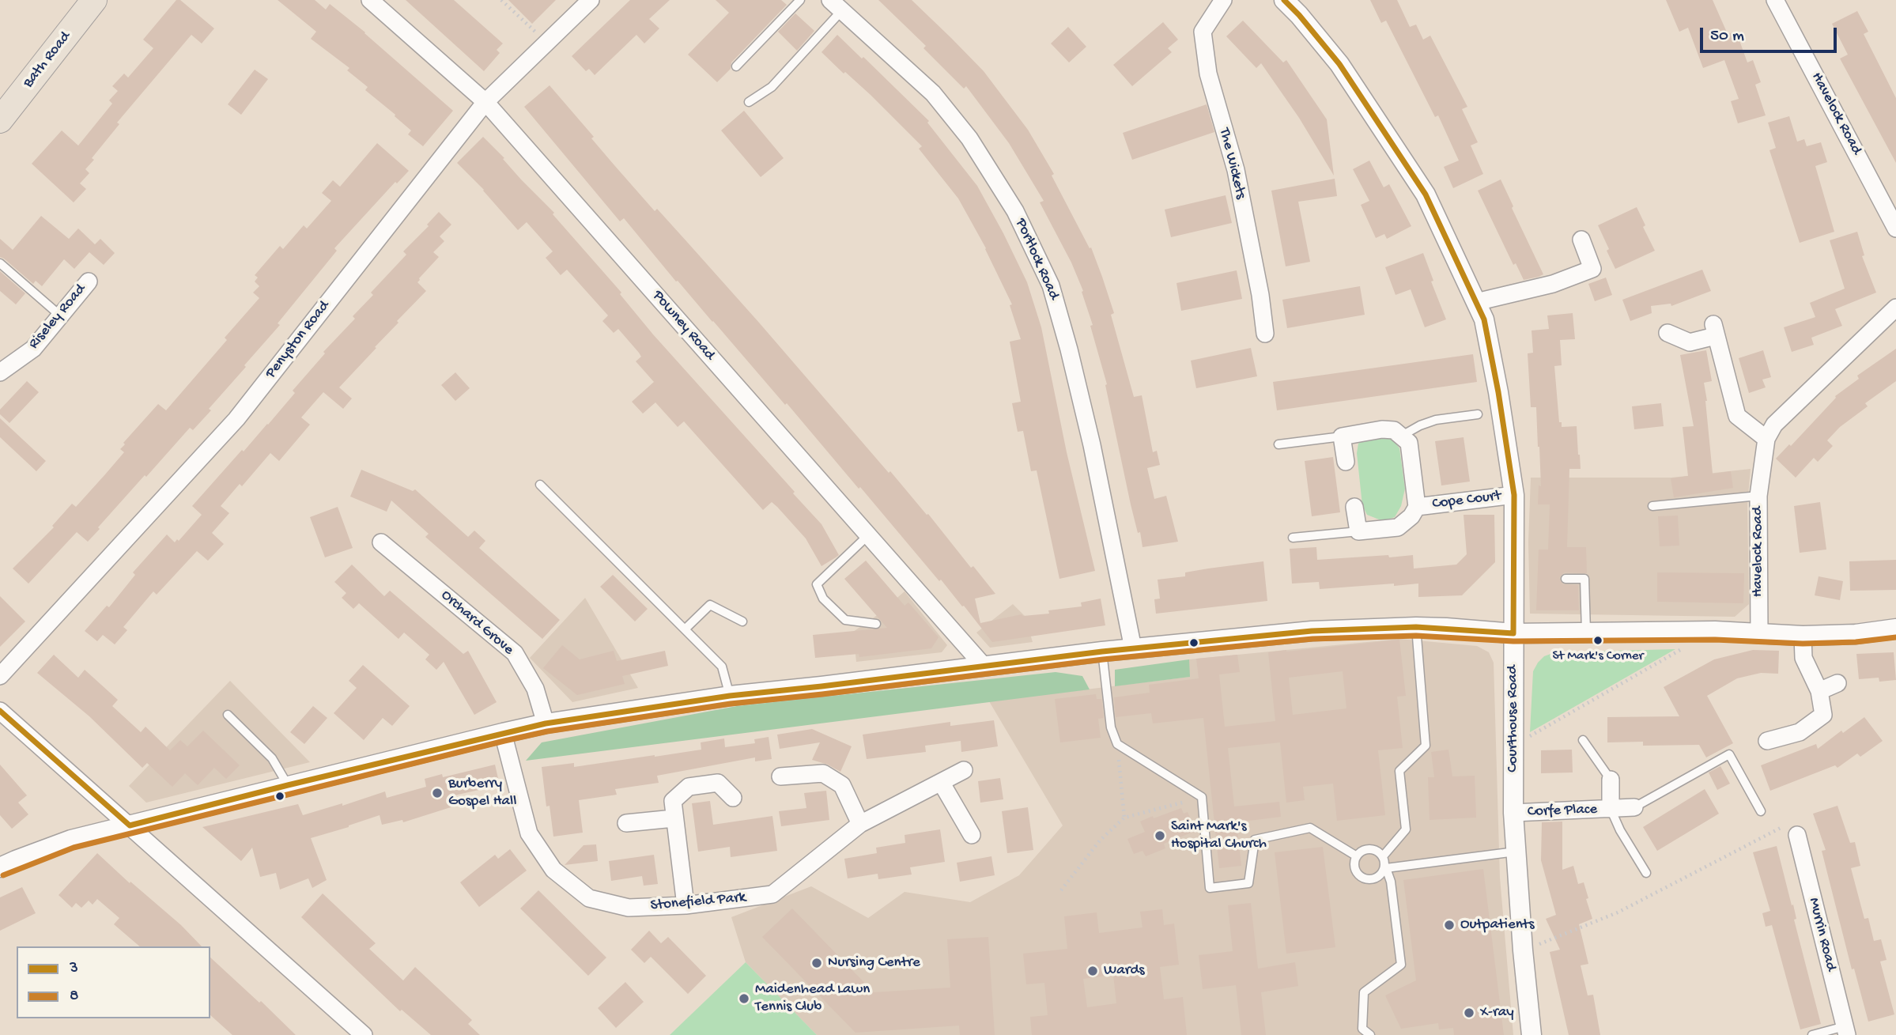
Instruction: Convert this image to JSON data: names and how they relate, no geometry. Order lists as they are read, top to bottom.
{
  "streets": {
    "main road": ["Bath Road"],
    "street": [
      "Havelock Road",
      "The Wickets",
      "Portlock Road",
      "Riseley Road",
      "Powney Road",
      "Penyston Road",
      "Cope Court",
      "Orchard Grove",
      "Courthouse Road",
      "Corfe Place",
      "Stonefield Park",
      "Murrin Road"
    ]
  },
  "crossings": [
    ["Powney Road", "Penyston Road"],
    ["Cope Court", "Courthouse Road"],
    ["Courthouse Road", "Corfe Place"]
  ],
  "places": [
    "St Mark's Corner",
    "Burberry Gospel Hall",
    "Saint Mark's Hospital Church",
    "Outpatients",
    "Nursing Centre",
    "Wards",
    "Maidenhead Lawn Tennis Club",
    "X-ray"
  ],
  "lines": ["transit line 3", "transit line 8"],
  "legend": ["3", "8"],
  "scale_bar": "50 m"
}
